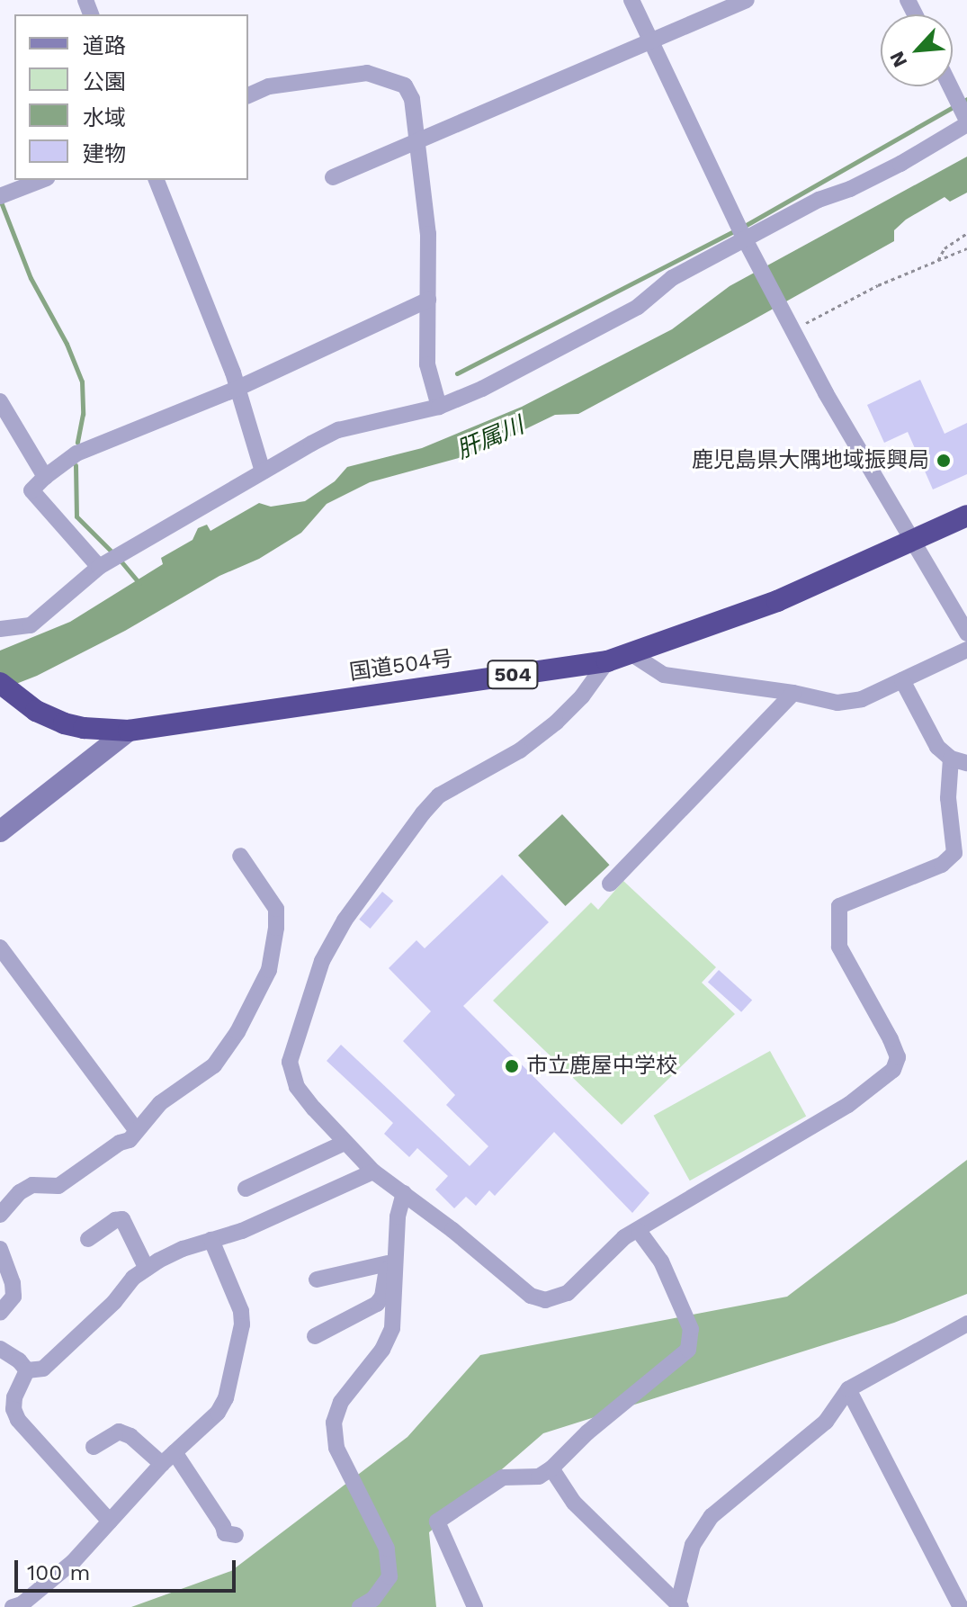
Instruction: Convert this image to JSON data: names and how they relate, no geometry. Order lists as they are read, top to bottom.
{
  "streets": {
    "highway": ["国道504号", "504"]
  },
  "water": ["肝属川"],
  "places": ["鹿児島県大隅地域振興局", "市立鹿屋中学校"],
  "legend": [
    "道路",
    "公園",
    "水域",
    "建物"
  ],
  "scale_bar": "100 m",
  "north": "bottom left"
}
